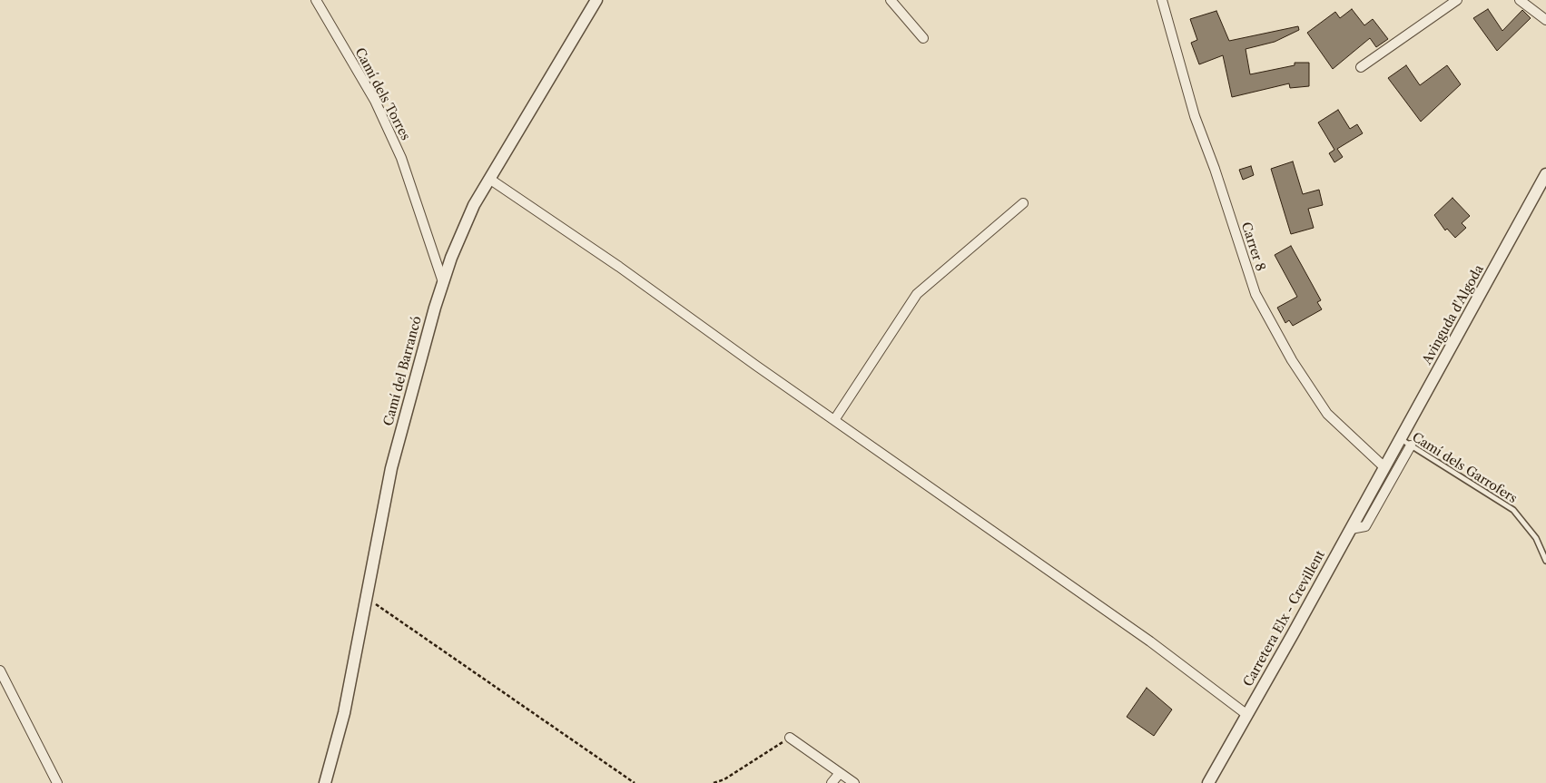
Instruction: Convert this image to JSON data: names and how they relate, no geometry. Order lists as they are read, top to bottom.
{
  "streets": {
    "street": [
      "Camí dels Torres",
      "Carrer 8",
      "Avinguda d'Algoda",
      "Camí del Barrancó",
      "Carretera Elx - Crevillent"
    ],
    "lane": ["Camí dels Garrofers"]
  },
  "crossings": [
    ["Camí dels Torres", "Camí del Barrancó"],
    ["Carrer 8", "Avinguda d'Algoda"],
    ["Carrer 8", "Carretera Elx - Crevillent"],
    ["Avinguda d'Algoda", "Camí dels Garrofers"],
    ["Avinguda d'Algoda", "Carretera Elx - Crevillent"]
  ]
}
